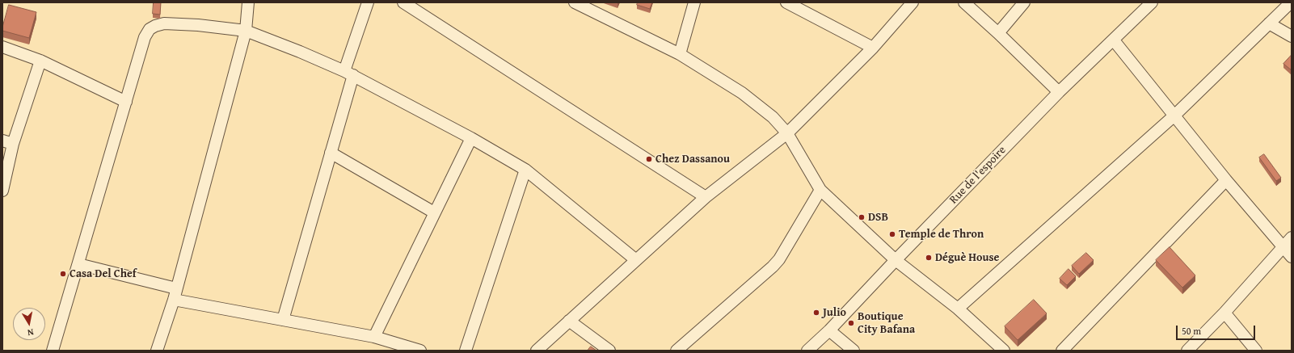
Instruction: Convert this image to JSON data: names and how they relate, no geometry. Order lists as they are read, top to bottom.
{
  "streets": {
    "street": ["Rue de l'espoire"]
  },
  "places": [
    "Chez Dassanou",
    "DSB",
    "Temple de Thron",
    "Déguè House",
    "Casa Del Chef",
    "Julio",
    "Boutique City Bafana"
  ],
  "scale_bar": "50 m",
  "north": "bottom"
}
